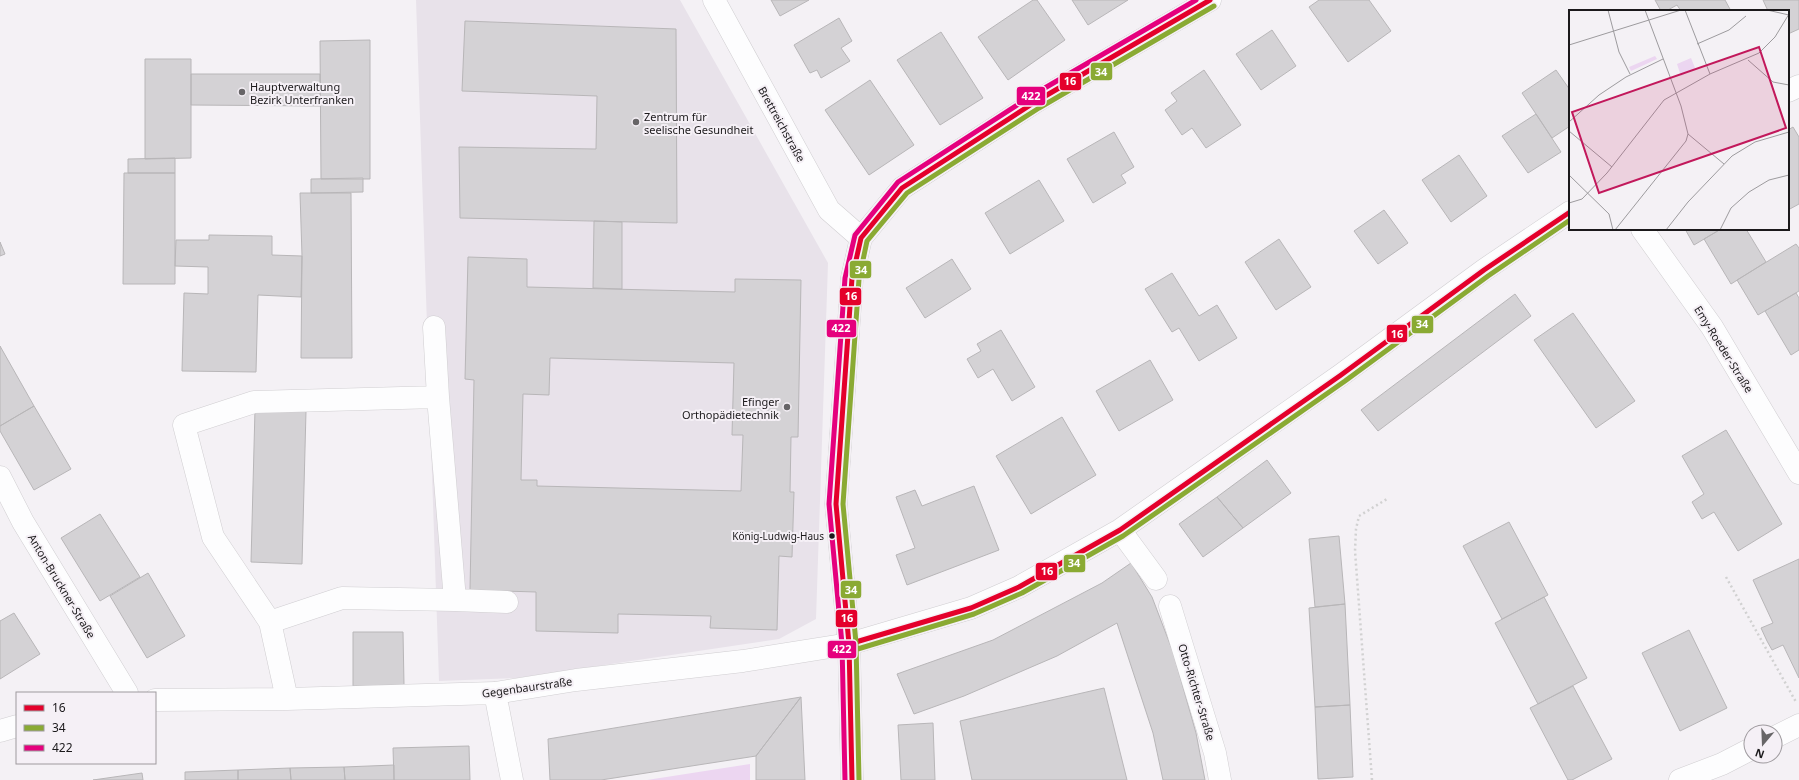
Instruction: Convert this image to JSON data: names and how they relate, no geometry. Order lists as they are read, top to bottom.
{
  "streets": {
    "street": [
      "Brettreichstraße",
      "Emy-Roeder-Straße",
      "Anton-Bruckner-Straße",
      "Gegenbaurstraße",
      "Otto-Richter-Straße"
    ]
  },
  "places": [
    "Hauptverwaltung Bezirk Unterfranken",
    "Zentrum für seelische Gesundheit",
    "Efinger Orthopädietechnik",
    "König-Ludwig-Haus"
  ],
  "lines": ["transit line 16", "transit line 422", "transit line 34"],
  "legend": ["16", "34", "422"],
  "north": "bottom"
}
